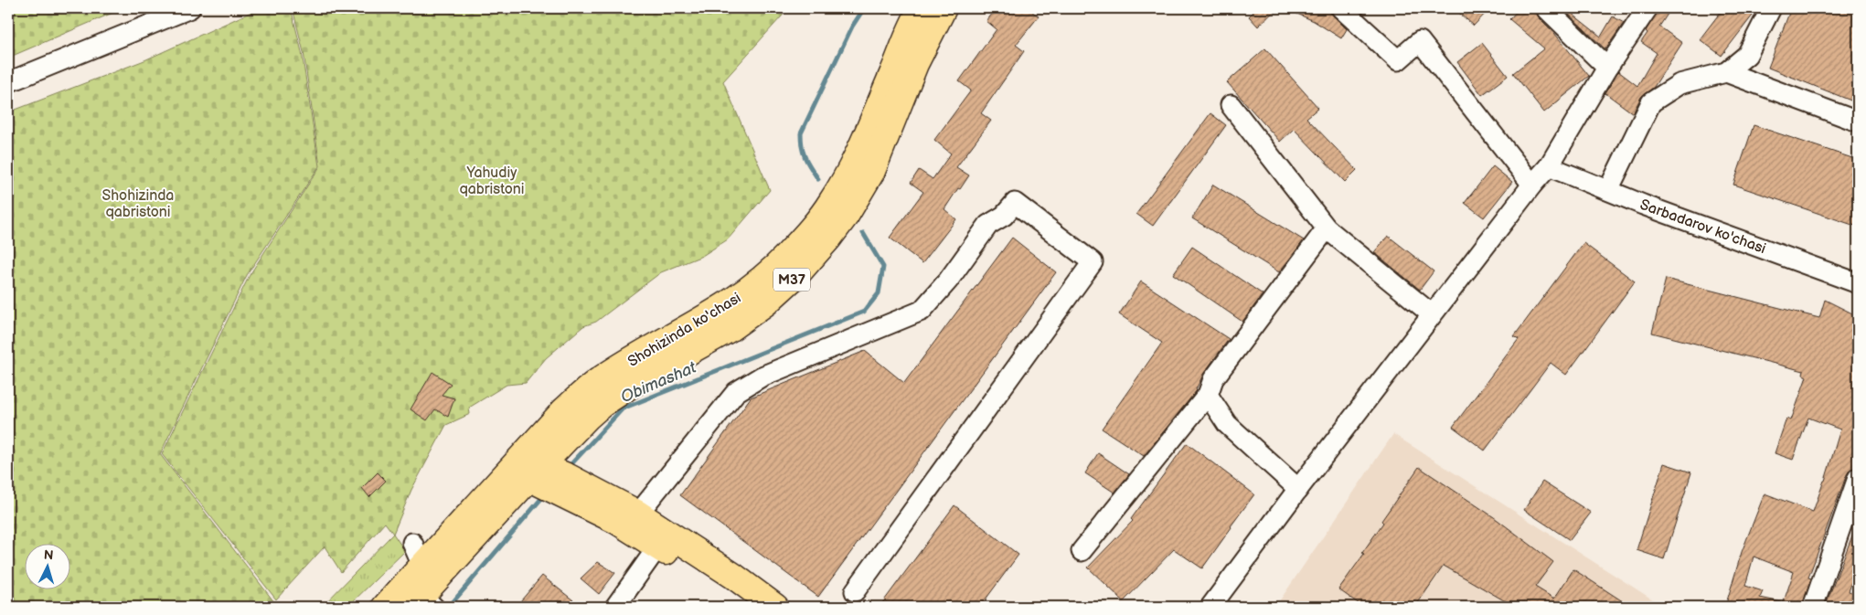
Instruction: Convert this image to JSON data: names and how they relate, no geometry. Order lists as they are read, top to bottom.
{
  "streets": {
    "main road": ["M37", "Shohizinda ko'chasi"],
    "street": ["Sarbadarov ko'chasi"]
  },
  "water": ["Obimashat"],
  "parks": ["Yahudiy qabristoni", "Shohizinda qabristoni"],
  "north": "top"
}
